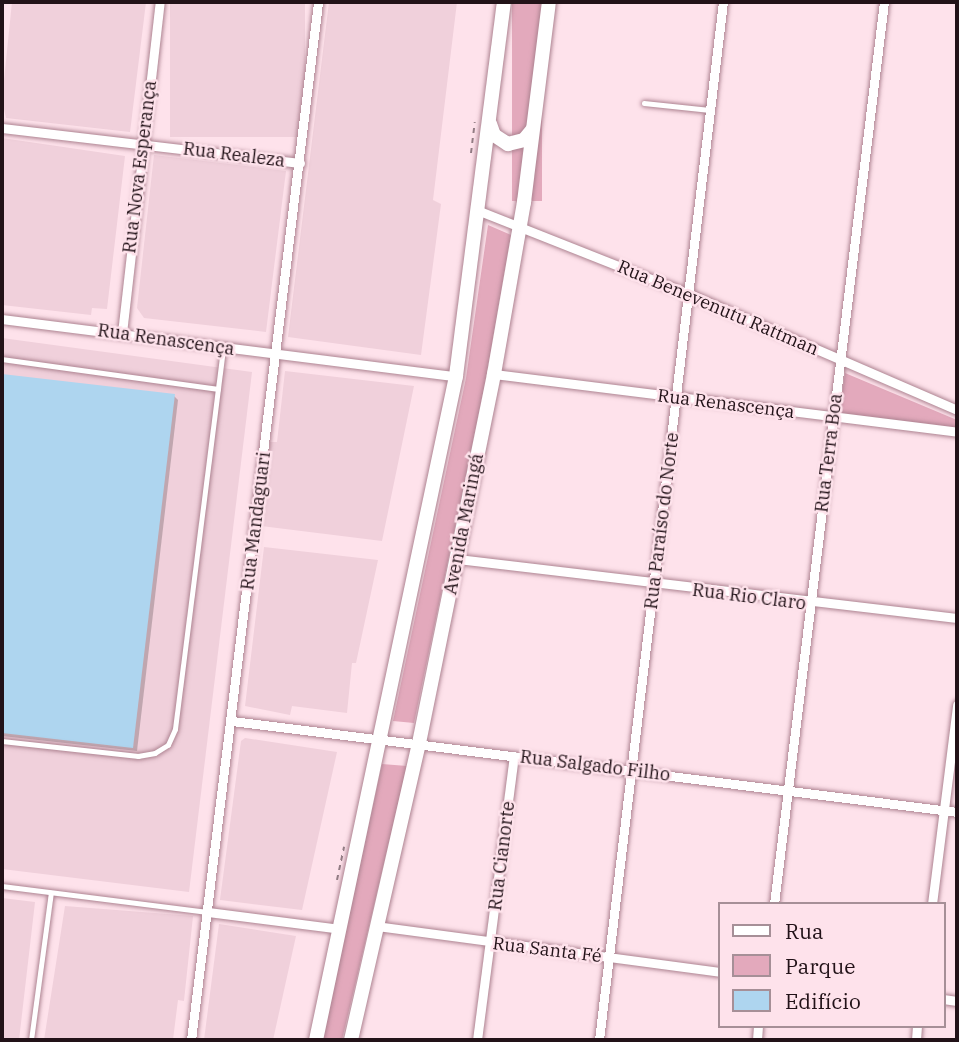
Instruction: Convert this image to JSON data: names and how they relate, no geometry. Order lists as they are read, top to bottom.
{
  "streets": {
    "main road": ["Avenida Maringá"],
    "street": [
      "Rua Realeza",
      "Rua Nova Esperança",
      "Rua Benevenutu Rattman",
      "Rua Renascença",
      "Rua Terra Boa",
      "Rua Mandaguari",
      "Rua Paraíso do Norte",
      "Rua Rio Claro",
      "Rua Salgado Filho",
      "Rua Cianorte",
      "Rua Santa Fé"
    ]
  },
  "crossings": [
    ["Rua Realeza", "Rua Nova Esperança"],
    ["Rua Realeza", "Rua Mandaguari"],
    ["Rua Nova Esperança", "Rua Renascença"],
    ["Rua Benevenutu Rattman", "Rua Terra Boa"],
    ["Rua Benevenutu Rattman", "Rua Paraíso do Norte"],
    ["Rua Benevenutu Rattman", "Avenida Maringá"],
    ["Rua Renascença", "Rua Terra Boa"],
    ["Rua Renascença", "Rua Mandaguari"],
    ["Rua Renascença", "Rua Paraíso do Norte"],
    ["Rua Renascença", "Avenida Maringá"],
    ["Rua Terra Boa", "Rua Rio Claro"],
    ["Rua Terra Boa", "Rua Salgado Filho"],
    ["Rua Mandaguari", "Rua Salgado Filho"],
    ["Rua Paraíso do Norte", "Rua Rio Claro"],
    ["Rua Paraíso do Norte", "Rua Salgado Filho"],
    ["Rua Paraíso do Norte", "Rua Santa Fé"],
    ["Avenida Maringá", "Rua Rio Claro"],
    ["Avenida Maringá", "Rua Salgado Filho"],
    ["Avenida Maringá", "Rua Santa Fé"],
    ["Rua Salgado Filho", "Rua Cianorte"],
    ["Rua Cianorte", "Rua Santa Fé"]
  ],
  "legend": ["Rua", "Parque", "Edifício"]
}
